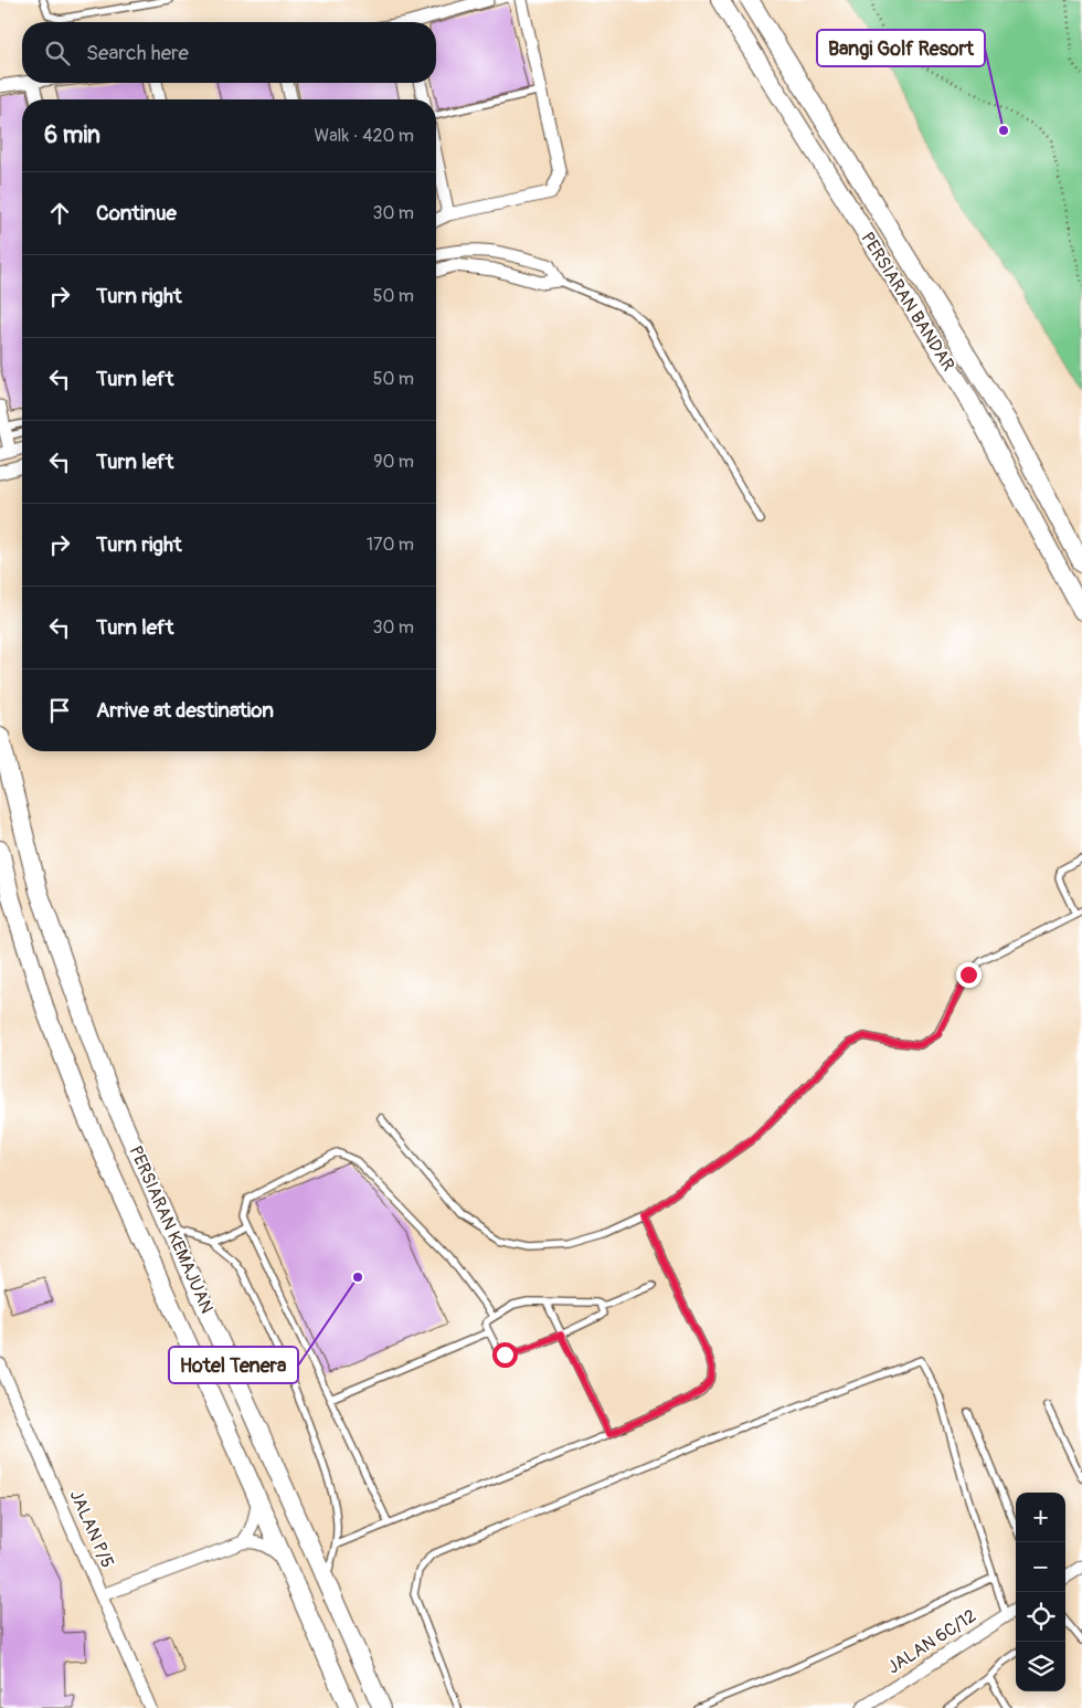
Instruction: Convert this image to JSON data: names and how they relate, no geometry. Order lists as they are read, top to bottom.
{
  "streets": {
    "main road": ["PERSIARAN BANDAR", "PERSIARAN KEMAJUAN"],
    "street": ["JALAN P/5", "JALAN 6C/12"]
  },
  "places": ["Bangi Golf Resort", "Hotel Tenera"],
  "page": {
    "search": "Search here",
    "heading": ["6 min", "Walk · 420 m"],
    "list": [
      ["Continue", "30 m"],
      ["Turn right", "50 m"],
      ["Turn left", "50 m"],
      ["Turn left", "90 m"],
      ["Turn right", "170 m"],
      ["Turn left", "30 m"],
      "Arrive at destination"
    ],
    "map_buttons": ["+", "−"]
  }
}
